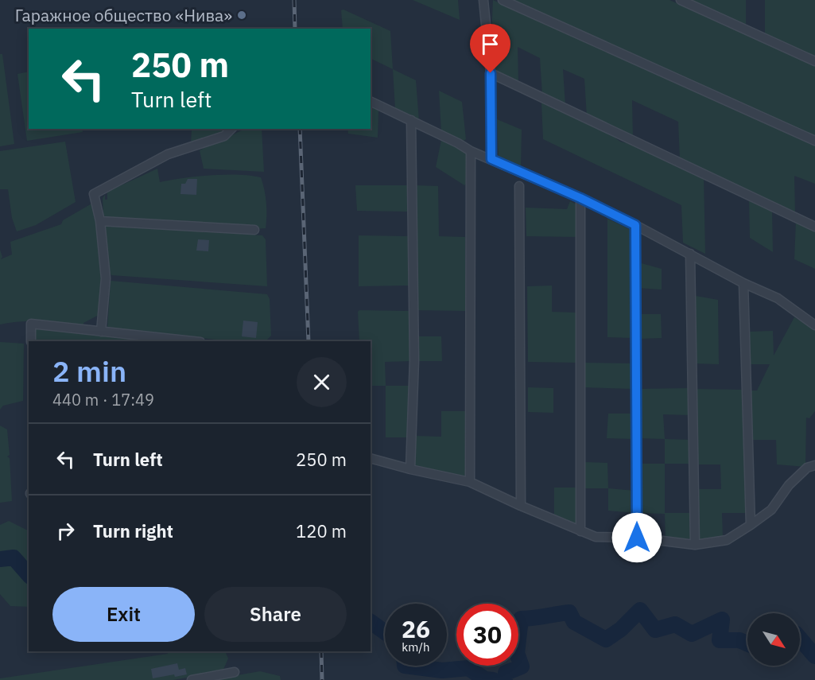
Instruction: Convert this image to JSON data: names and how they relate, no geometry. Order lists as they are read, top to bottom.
{
  "places": ["Гаражное общество «Нива»"],
  "north": "bottom right",
  "page": {
    "turn": ["250 m", "Turn left"],
    "heading": ["2 min", "440 m · 17:49"],
    "list": [
      {
        "name": "Turn left",
        "value": "250 m"
      },
      {
        "name": "Turn right",
        "value": "120 m"
      }
    ],
    "buttons": ["Exit", "Share"],
    "speed": "26 km/h",
    "limit": "30"
  }
}
